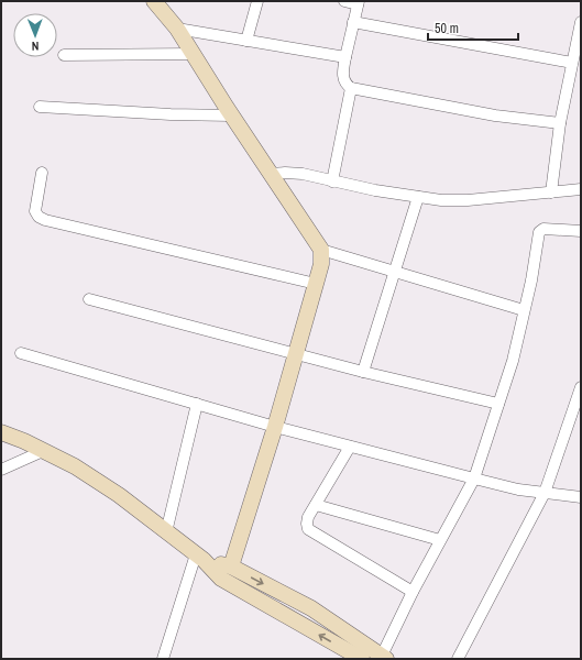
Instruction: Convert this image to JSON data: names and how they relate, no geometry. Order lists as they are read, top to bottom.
{
  "scale_bar": "50 m",
  "north": "bottom"
}
